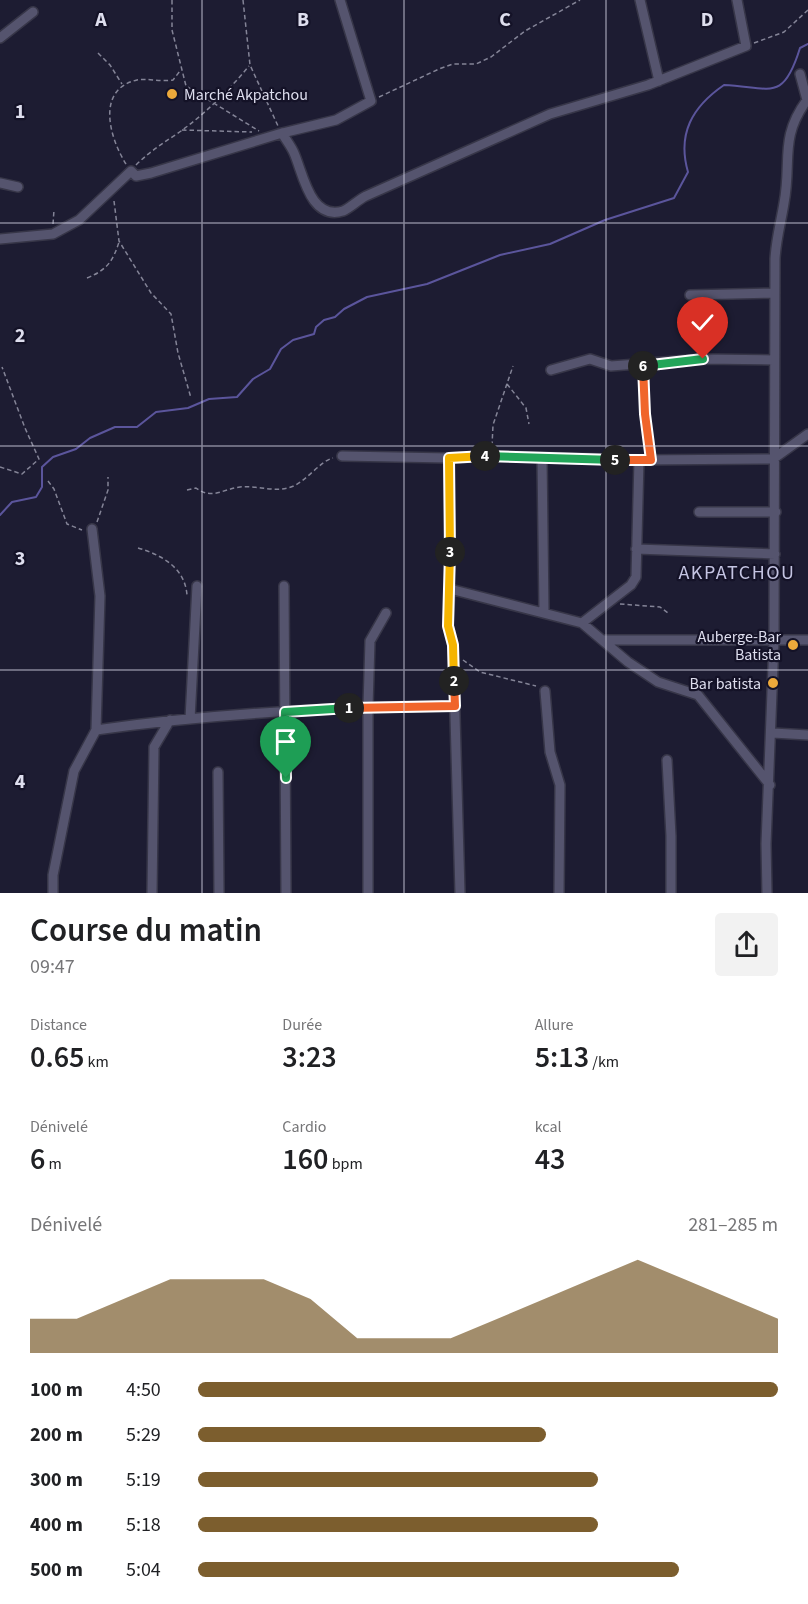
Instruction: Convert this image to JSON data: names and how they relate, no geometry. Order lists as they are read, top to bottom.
{
  "districts": ["AKPATCHOU"],
  "places": ["Marché Akpatchou", "Auberge-Bar Batista", "Bar batista"],
  "page": {
    "pins": [
      "6",
      "4",
      "5",
      "3",
      "2",
      "1"
    ],
    "heading": ["Course du matin", "09:47"],
    "stats": [
      ["Distance", "0.65 km"],
      ["Durée", "3:23"],
      ["Allure", "5:13 /km"],
      ["Dénivelé", "6 m"],
      ["Cardio", "160 bpm"],
      ["kcal", "43"]
    ],
    "chart": ["Dénivelé", "281–285 m"],
    "list": [
      {
        "name": "100 m",
        "note": "4:50"
      },
      {
        "name": "200 m",
        "note": "5:29"
      },
      {
        "name": "300 m",
        "note": "5:19"
      },
      {
        "name": "400 m",
        "note": "5:18"
      },
      {
        "name": "500 m",
        "note": "5:04"
      }
    ]
  },
  "grid": {
    "columns": [
      "A",
      "B",
      "C",
      "D"
    ],
    "rows": [
      "1",
      "2",
      "3",
      "4"
    ]
  }
}
